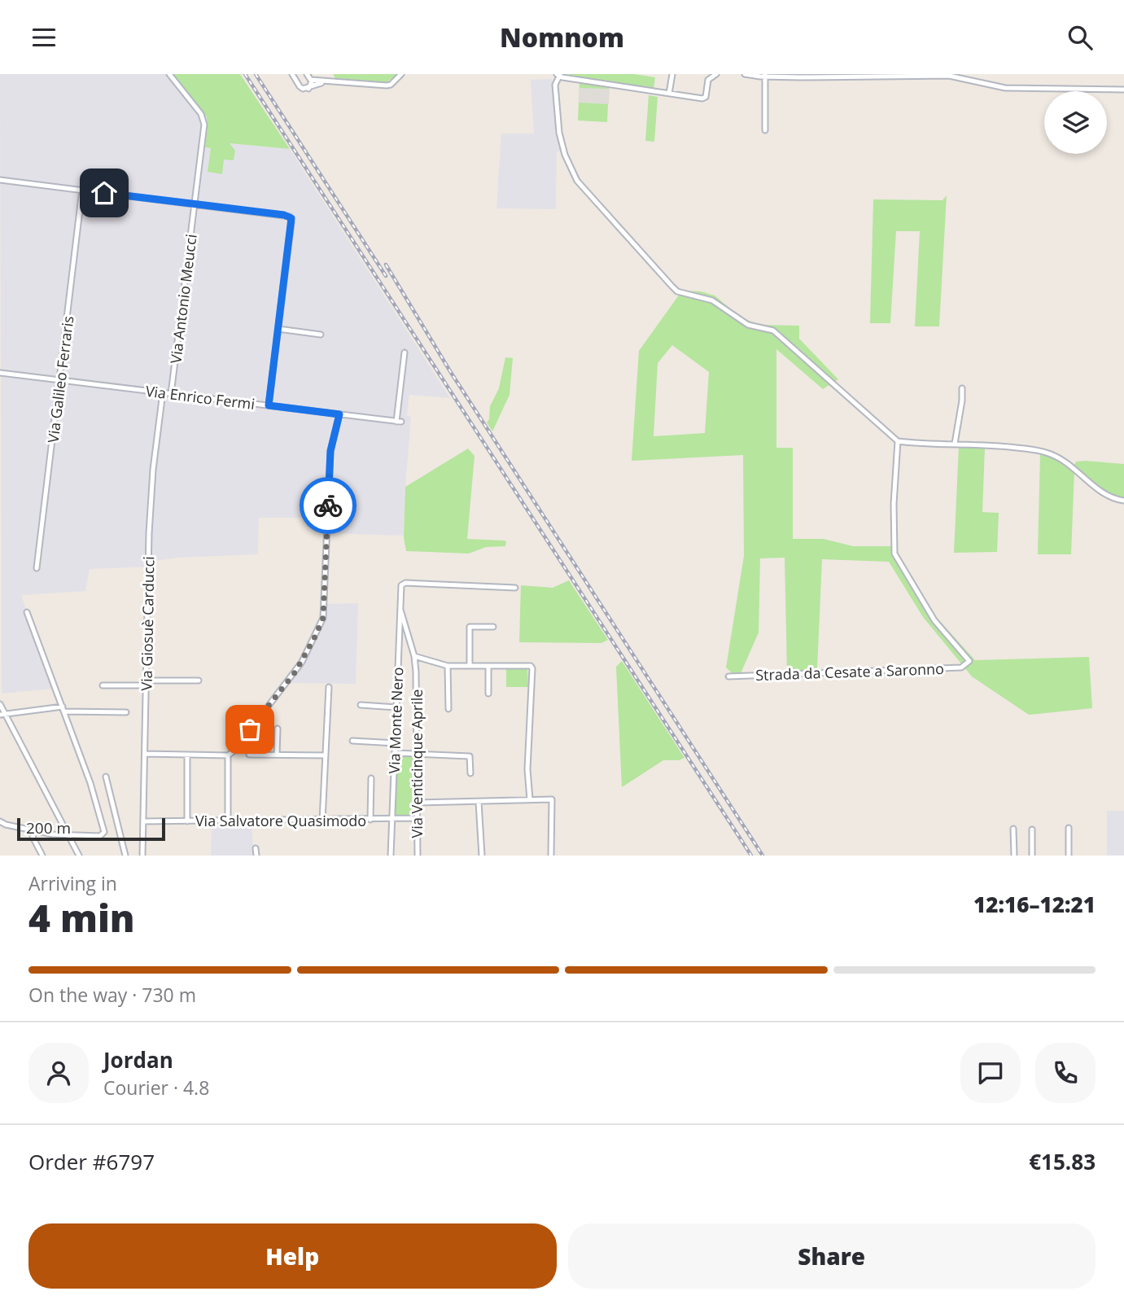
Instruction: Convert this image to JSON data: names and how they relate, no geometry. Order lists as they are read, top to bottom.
{
  "streets": {
    "street": [
      "Via Antonio Meucci",
      "Via Galileo Ferraris",
      "Via Enrico Fermi",
      "Via Giosuè Carducci",
      "Strada da Cesate a Saronno",
      "Via Monte Nero",
      "Via Venticinque Aprile",
      "Via Salvatore Quasimodo"
    ]
  },
  "crossings": [
    ["Via Antonio Meucci", "Via Enrico Fermi"],
    ["Via Galileo Ferraris", "Via Enrico Fermi"],
    ["Via Enrico Fermi", "Via Giosuè Carducci"],
    ["Via Giosuè Carducci", "Via Salvatore Quasimodo"],
    ["Via Monte Nero", "Via Venticinque Aprile"],
    ["Via Monte Nero", "Via Salvatore Quasimodo"],
    ["Via Venticinque Aprile", "Via Salvatore Quasimodo"]
  ],
  "scale_bar": "200 m",
  "page": {
    "header": "Nomnom",
    "scale": "200 m",
    "heading": ["4 min", "Arriving in", "12:16–12:21"],
    "panel": [
      "Jordan",
      "Courier · 4.8",
      "Order #6797",
      "€15.83"
    ],
    "bar": "On the way · 730 m",
    "buttons": ["Help", "Share"]
  }
}
